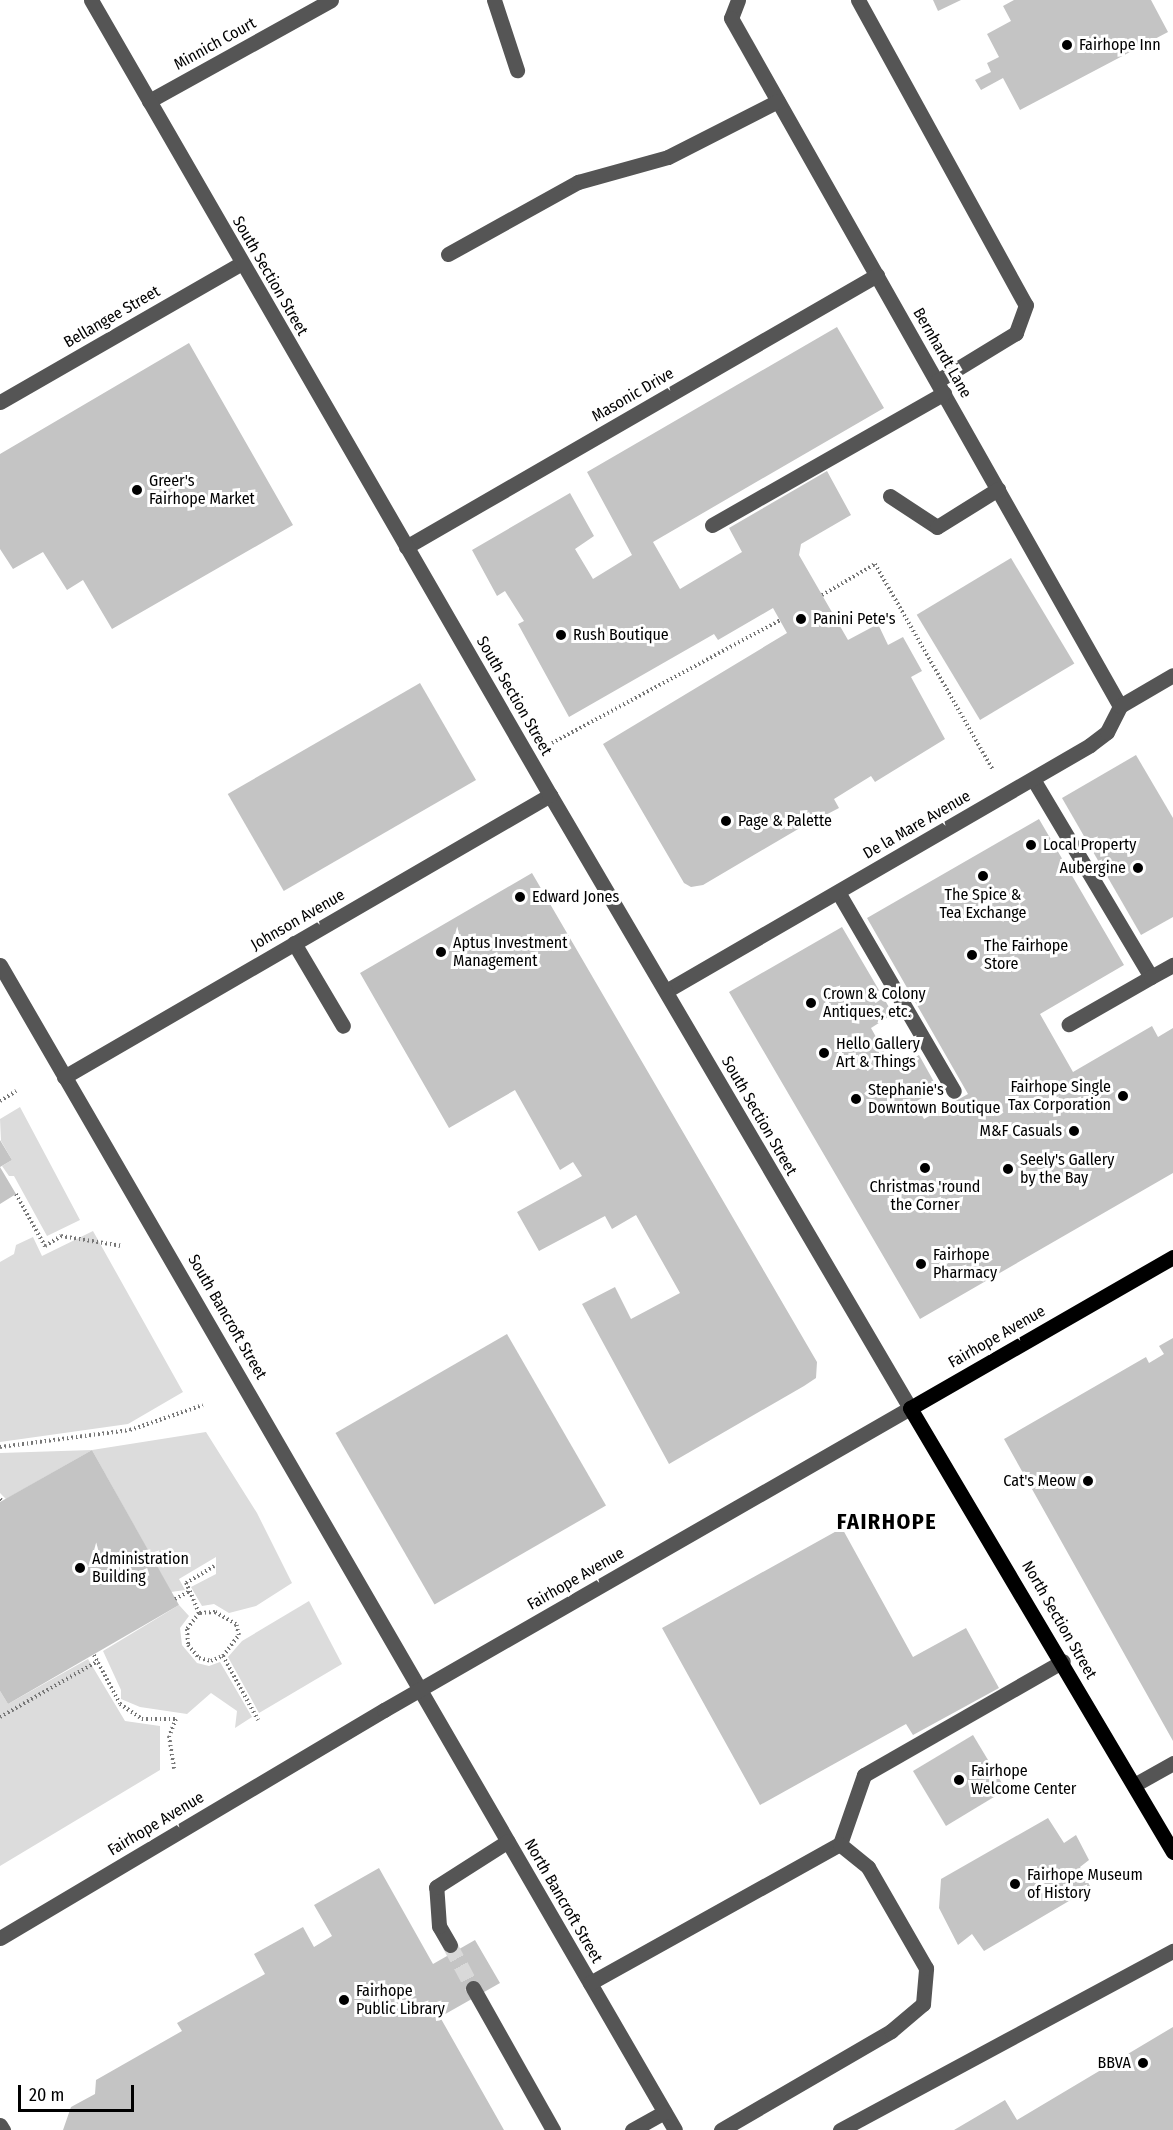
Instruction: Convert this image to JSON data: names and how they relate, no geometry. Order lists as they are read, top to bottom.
{
  "streets": {
    "main road": ["Fairhope Avenue", "North Section Street"],
    "street": [
      "Minnich Court",
      "South Section Street",
      "Bellangee Street",
      "Bernhardt Lane",
      "Masonic Drive",
      "De la Mare Avenue",
      "Johnson Avenue",
      "South Bancroft Street",
      "North Bancroft Street"
    ]
  },
  "crossings": [
    ["Minnich Court", "South Section Street"],
    ["South Section Street", "Bellangee Street"],
    ["South Section Street", "Masonic Drive"],
    ["South Section Street", "De la Mare Avenue"],
    ["South Section Street", "Johnson Avenue"],
    ["South Section Street", "Fairhope Avenue"],
    ["South Section Street", "North Section Street"],
    ["Bernhardt Lane", "Masonic Drive"],
    ["Bernhardt Lane", "De la Mare Avenue"],
    ["Johnson Avenue", "South Bancroft Street"],
    ["South Bancroft Street", "Fairhope Avenue"],
    ["South Bancroft Street", "North Bancroft Street"],
    ["Fairhope Avenue", "North Section Street"],
    ["Fairhope Avenue", "North Bancroft Street"]
  ],
  "districts": ["FAIRHOPE"],
  "places": [
    "Fairhope Inn",
    "Greer's Fairhope Market",
    "Panini Pete's",
    "Rush Boutique",
    "Page & Palette",
    "Local Property",
    "Aubergine",
    "The Spice & Tea Exchange",
    "Edward Jones",
    "Aptus Investment Management",
    "The Fairhope Store",
    "Crown & Colony Antiques, etc.",
    "Hello Gallery Art & Things",
    "Fairhope Single Tax Corporation",
    "Stephanie's Downtown Boutique",
    "M&F Casuals",
    "Christmas 'round the Corner",
    "Seely's Gallery by the Bay",
    "Fairhope Pharmacy",
    "Cat's Meow",
    "Administration Building",
    "Fairhope Welcome Center",
    "Fairhope Museum of History",
    "Fairhope Public Library",
    "BBVA"
  ],
  "scale_bar": "20 m"
}
